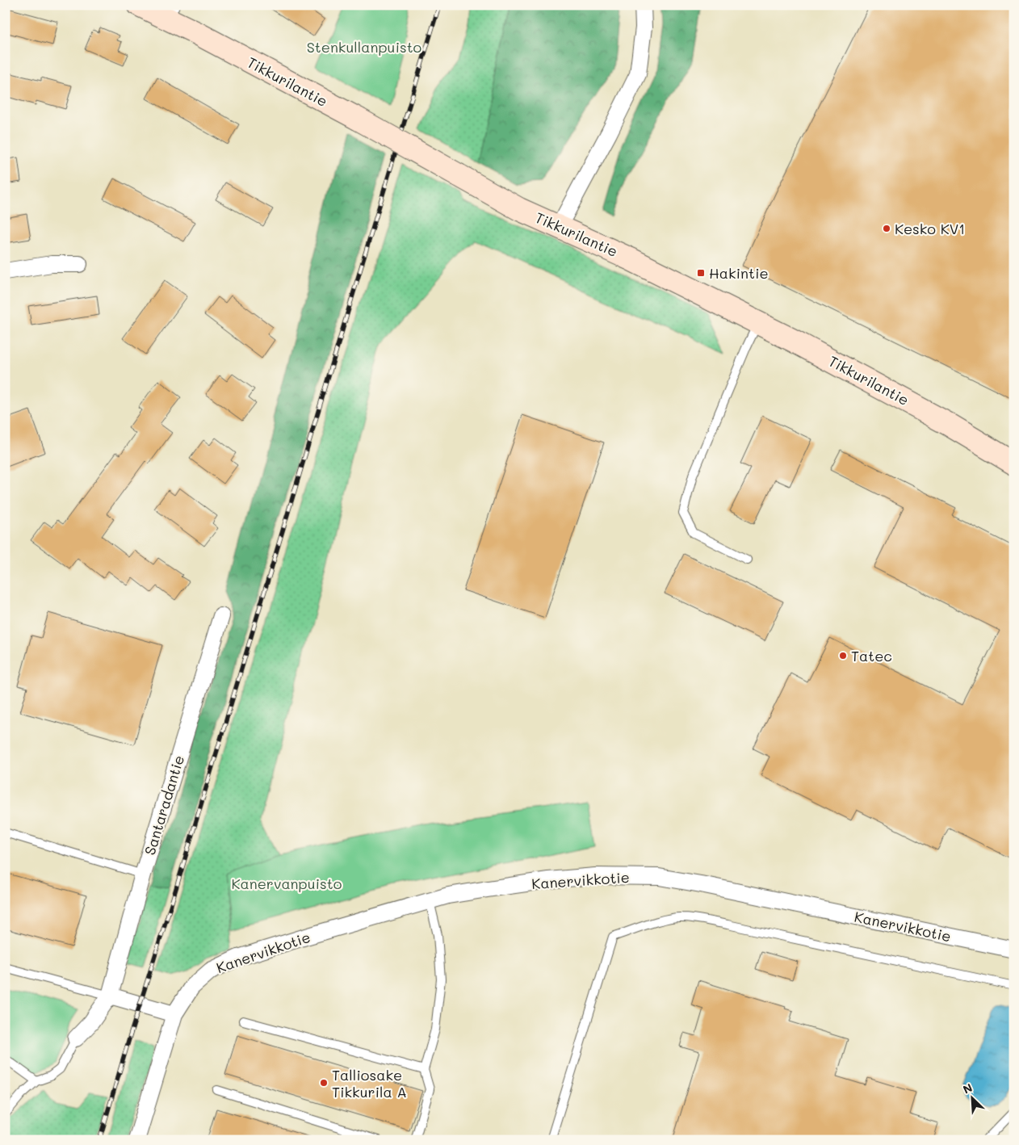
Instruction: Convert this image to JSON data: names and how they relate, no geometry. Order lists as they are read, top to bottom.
{
  "streets": {
    "main road": ["Tikkurilantie"],
    "street": ["Santaradantie", "Kanervikkotie"]
  },
  "parks": ["Stenkullanpuisto", "Kanervanpuisto"],
  "places": {
    "other": ["Kesko KV1", "Tatec", "Talliosake Tikkurila A"],
    "transit": ["Hakintie"]
  },
  "north": "top left"
}
